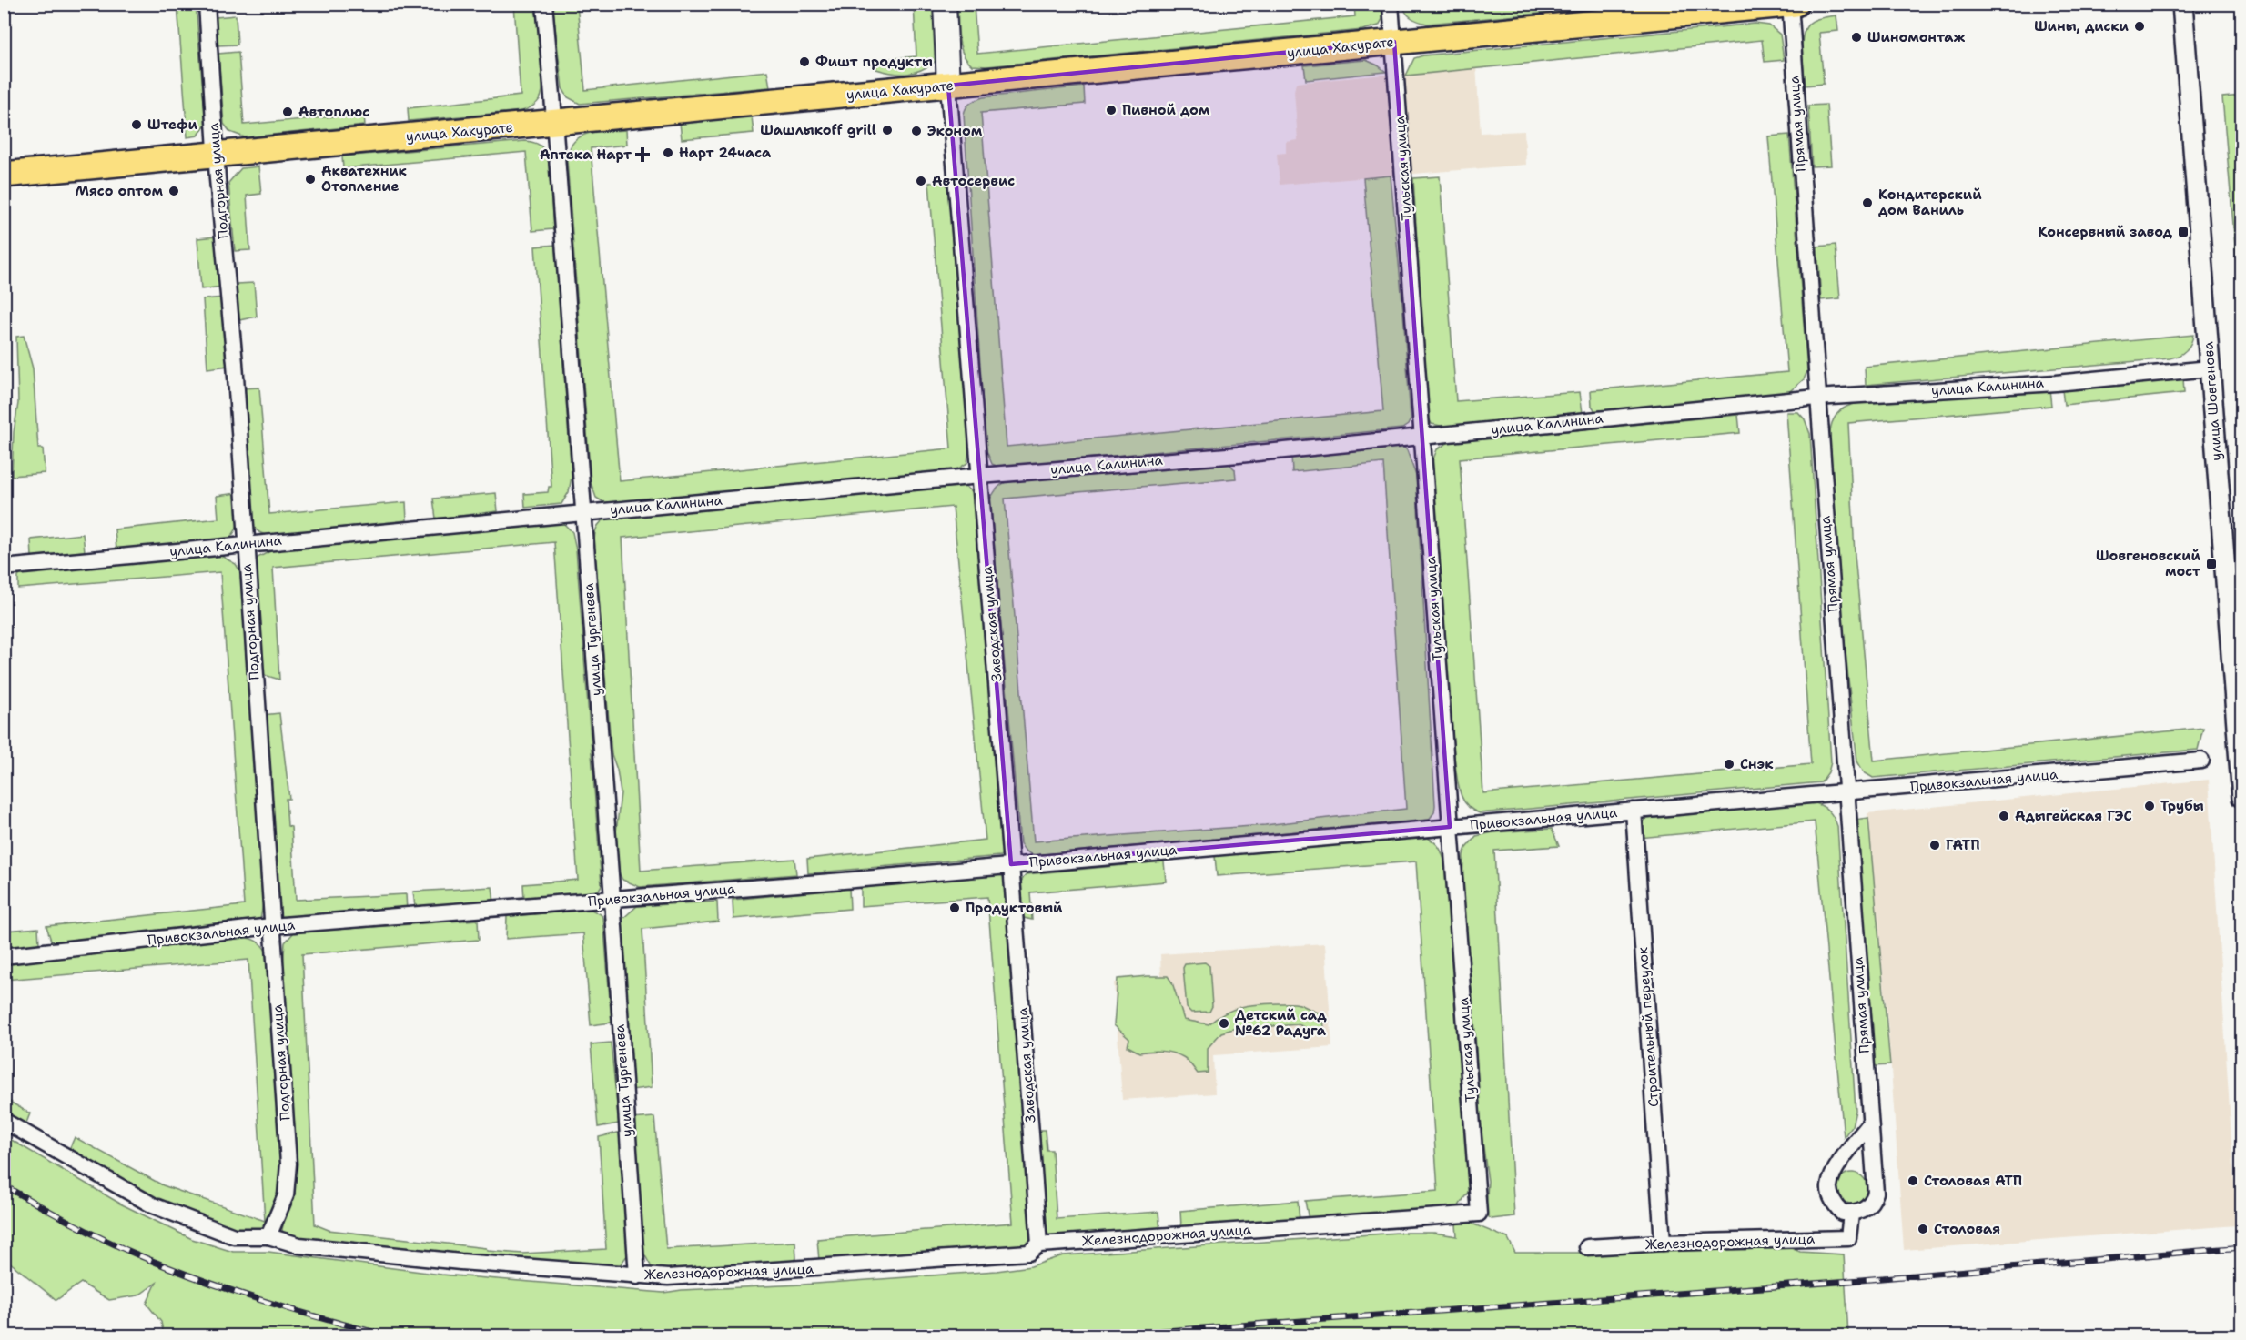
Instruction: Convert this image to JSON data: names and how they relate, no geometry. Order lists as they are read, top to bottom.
{
  "streets": {
    "main road": ["улица Хакурате", "Заводская улица"],
    "street": [
      "Прямая улица",
      "Тульская улица",
      "Подгорная улица",
      "улица Калинина",
      "улица Шовгенова",
      "улица Тургенева",
      "Привокзальная улица",
      "Строительный переулок",
      "Железнодорожная улица"
    ]
  },
  "crossings": [
    ["улица Хакурате", "Прямая улица"],
    ["улица Хакурате", "Тульская улица"],
    ["улица Хакурате", "Подгорная улица"],
    ["улица Хакурате", "Заводская улица"],
    ["улица Хакурате", "улица Тургенева"],
    ["Прямая улица", "улица Калинина"],
    ["Прямая улица", "Привокзальная улица"],
    ["Прямая улица", "Железнодорожная улица"],
    ["Тульская улица", "улица Калинина"],
    ["Тульская улица", "Привокзальная улица"],
    ["Тульская улица", "Железнодорожная улица"],
    ["Подгорная улица", "улица Калинина"],
    ["Подгорная улица", "Привокзальная улица"],
    ["Подгорная улица", "Железнодорожная улица"],
    ["улица Калинина", "улица Шовгенова"],
    ["улица Калинина", "Заводская улица"],
    ["улица Калинина", "улица Тургенева"],
    ["Заводская улица", "Привокзальная улица"],
    ["Заводская улица", "Железнодорожная улица"],
    ["улица Тургенева", "Привокзальная улица"],
    ["улица Тургенева", "Железнодорожная улица"],
    ["Привокзальная улица", "Строительный переулок"],
    ["Строительный переулок", "Железнодорожная улица"]
  ],
  "places": {
    "other": [
      "Шины, диски",
      "Шиномонтаж",
      "Фишт продукты",
      "Пивной дом",
      "Автоплюс",
      "Штефи",
      "Шашлыкоff grill",
      "Эконом",
      "Нарт 24часа",
      "Акватехник Отопление",
      "Автосервис",
      "Мясо оптом",
      "Кондитерский дом Ваниль",
      "Снэк",
      "Трубы",
      "Адыгейская ГЭС",
      "ГАТП",
      "Продуктовый",
      "Детский сад №62 Радуга",
      "Столовая АТП",
      "Столовая"
    ],
    "health": ["Аптека Нарт"],
    "transit": ["Консервный завод", "Шовгеновский мост"]
  }
}
